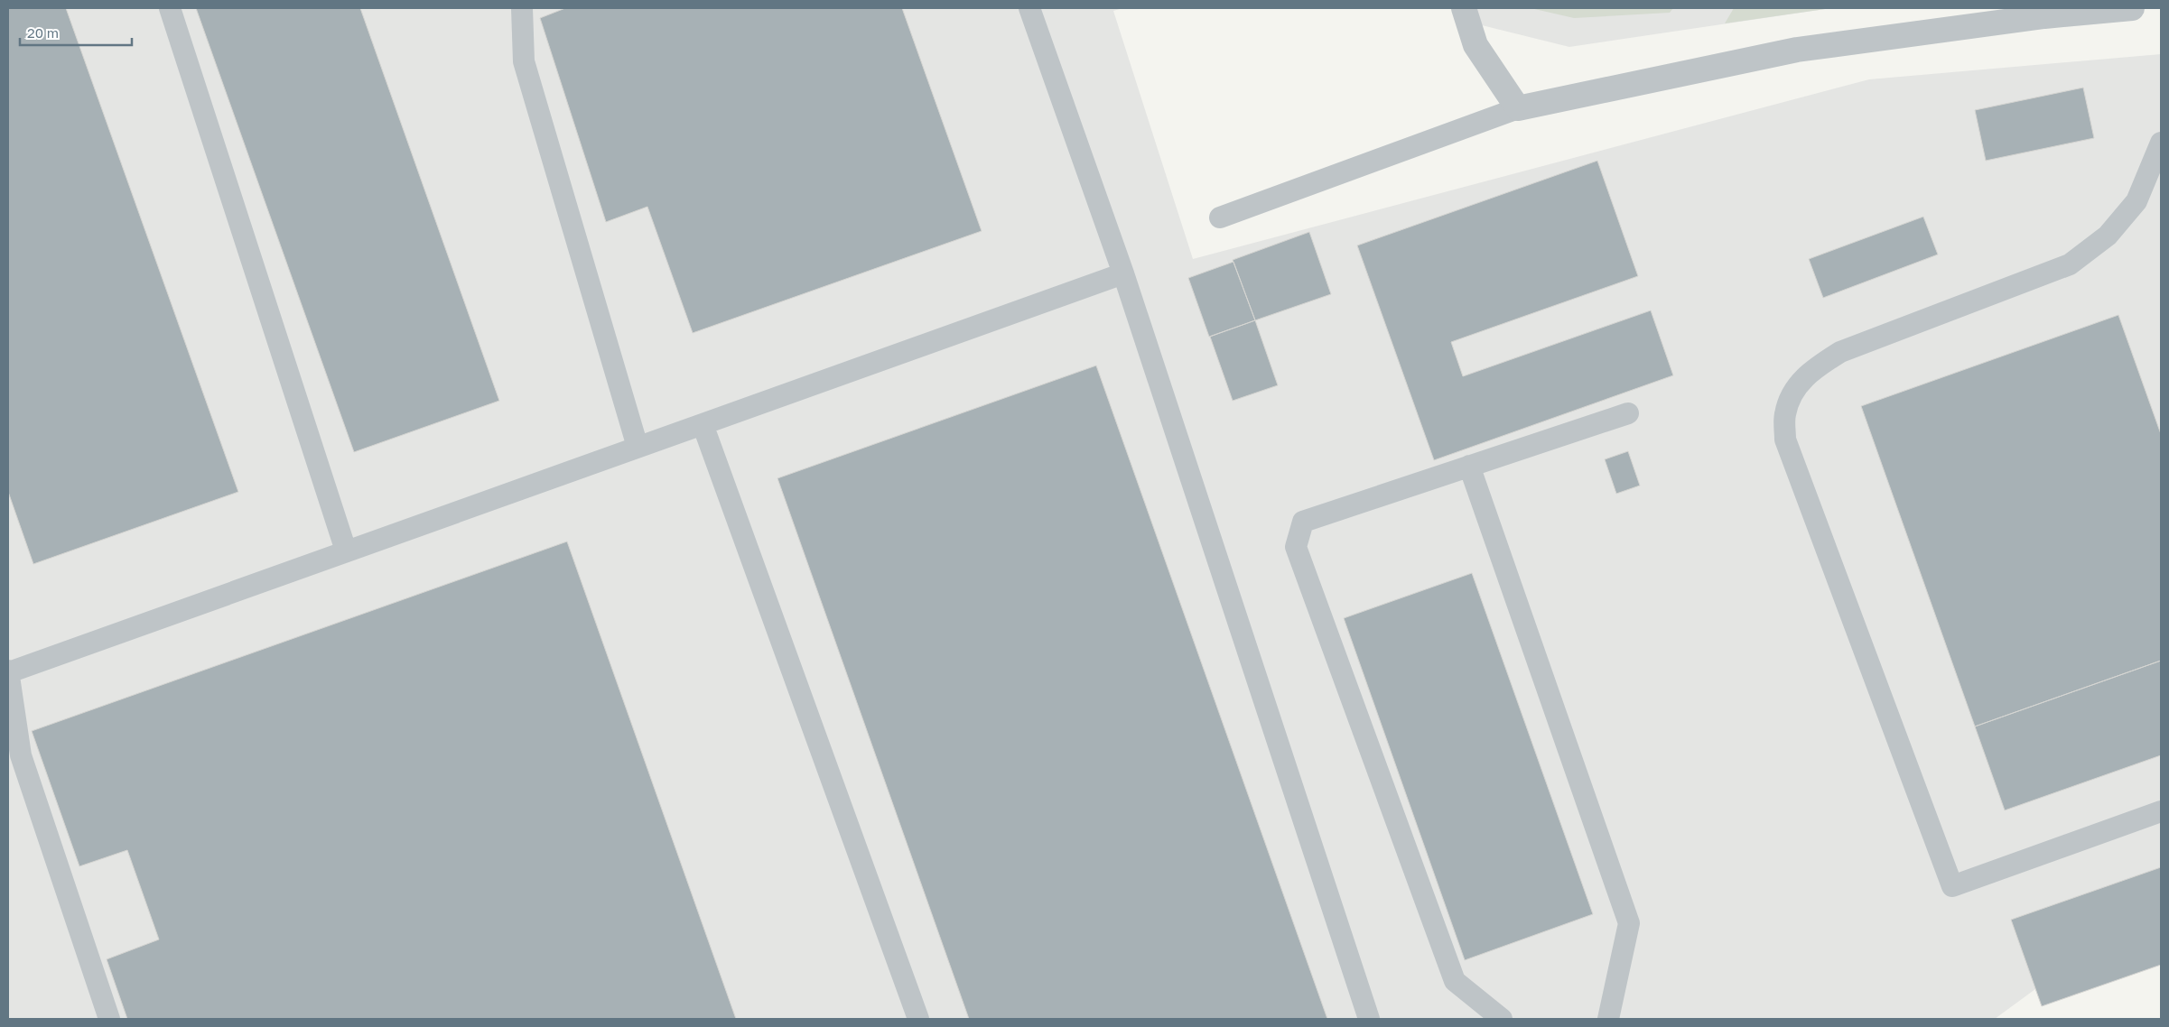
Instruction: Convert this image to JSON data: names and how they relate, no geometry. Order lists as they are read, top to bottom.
{
  "scale_bar": "20 m"
}
